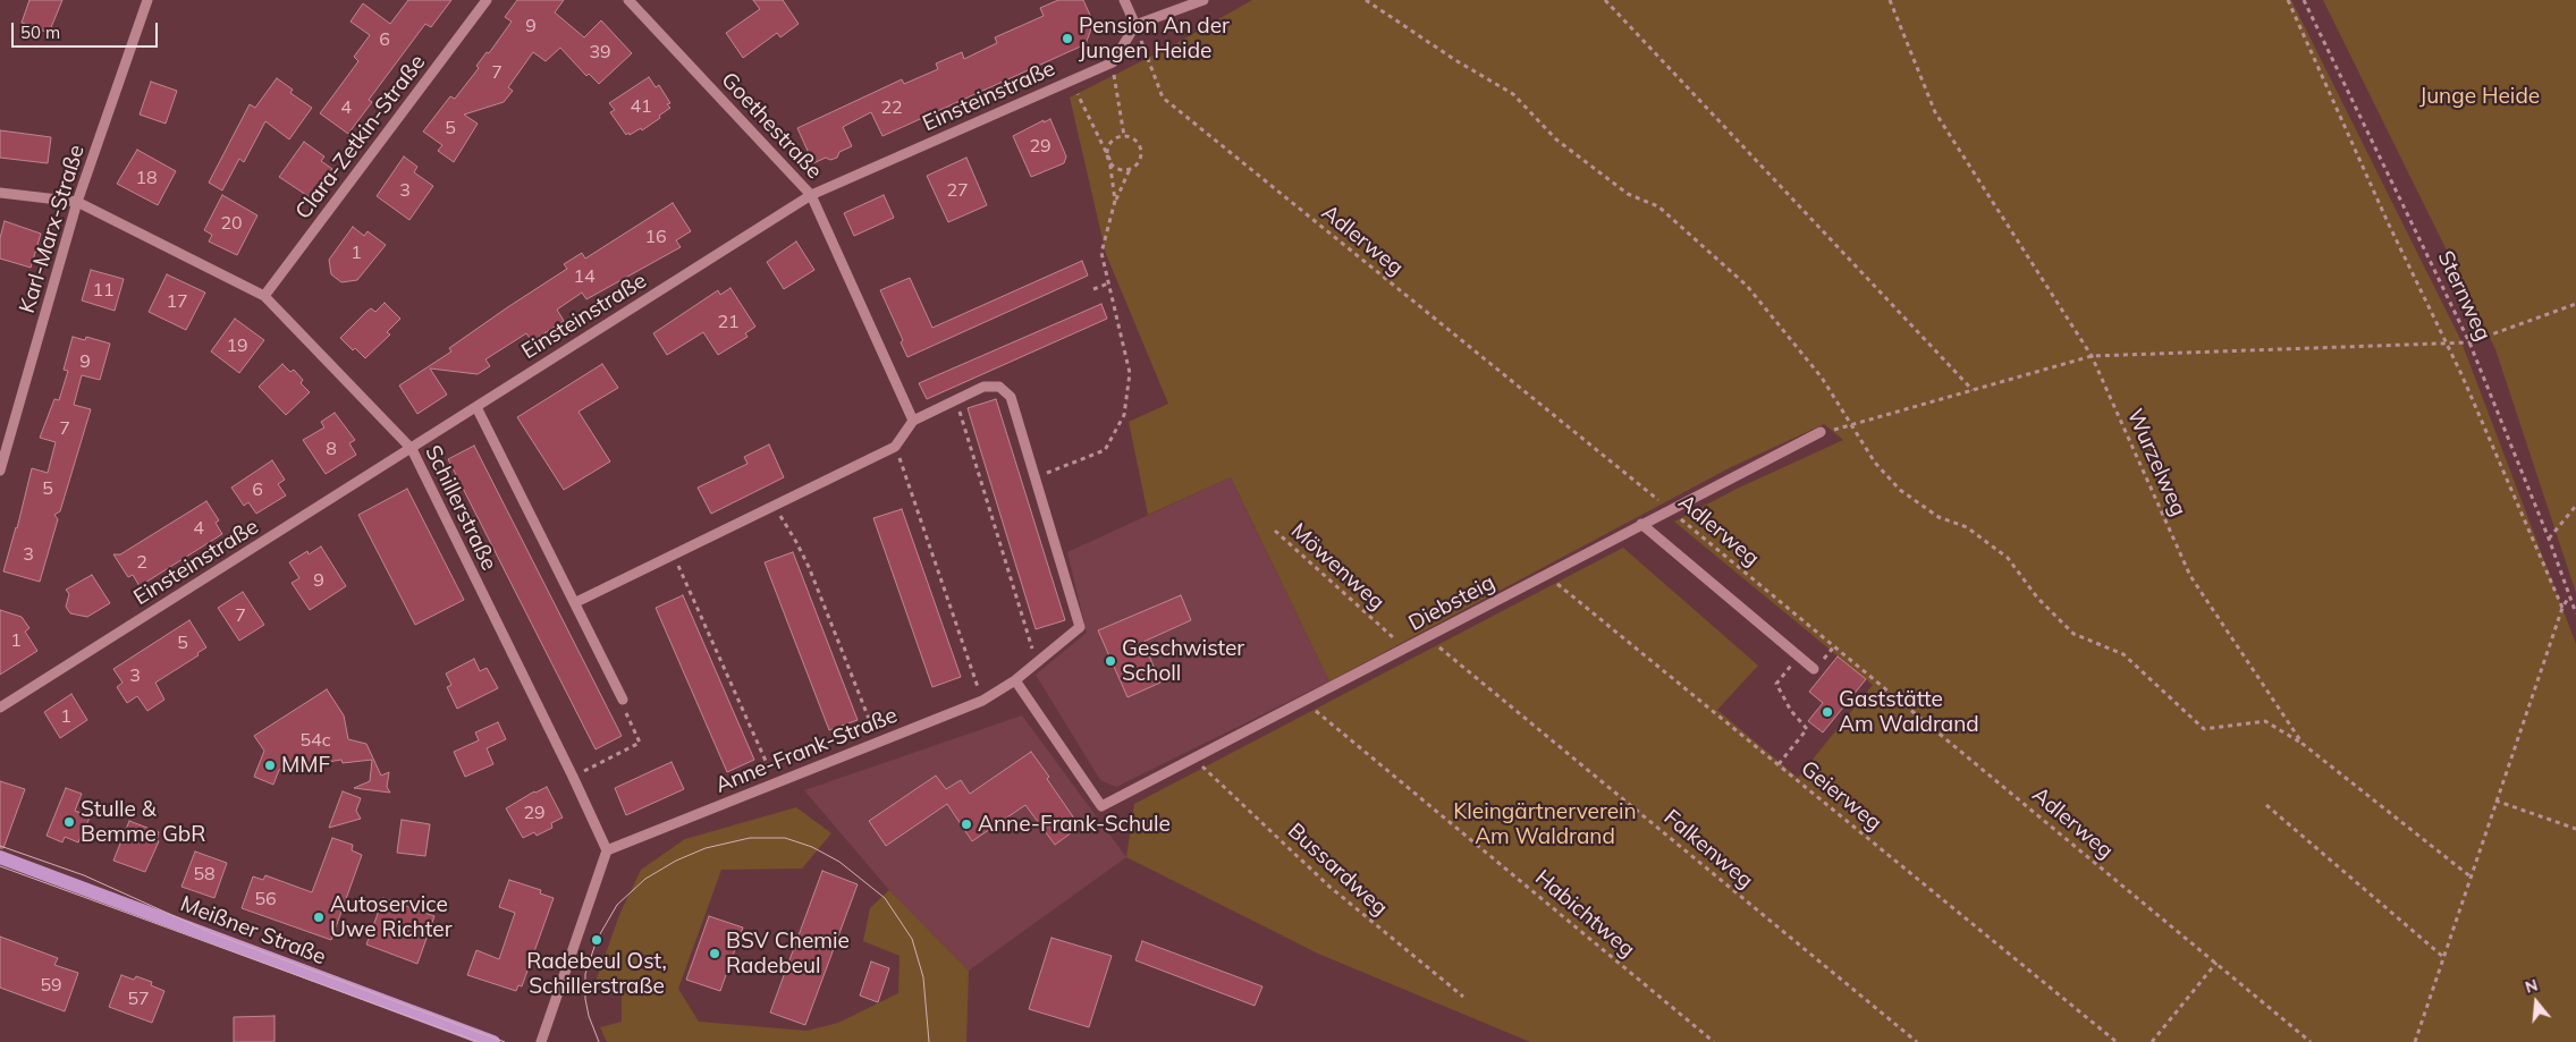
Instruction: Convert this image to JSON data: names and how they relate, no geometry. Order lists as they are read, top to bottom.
{
  "streets": {
    "main road": ["Meißner Straße"],
    "street": [
      "Einsteinstraße",
      "Goethestraße",
      "Clara-Zetkin-Straße",
      "Karl-Marx-Straße",
      "Schillerstraße",
      "Diebsteig",
      "Anne-Frank-Straße"
    ],
    "path": [
      "Adlerweg",
      "Sternweg",
      "Wurzelweg",
      "Möwenweg",
      "Geierweg",
      "Falkenweg",
      "Bussardweg",
      "Habichtweg"
    ]
  },
  "crossings": [
    ["Einsteinstraße", "Goethestraße"],
    ["Einsteinstraße", "Schillerstraße"],
    ["Clara-Zetkin-Straße", "Schillerstraße"],
    ["Karl-Marx-Straße", "Schillerstraße"],
    ["Adlerweg", "Diebsteig"],
    ["Schillerstraße", "Anne-Frank-Straße"],
    ["Möwenweg", "Diebsteig"],
    ["Diebsteig", "Anne-Frank-Straße"],
    ["Diebsteig", "Geierweg"],
    ["Diebsteig", "Falkenweg"],
    ["Diebsteig", "Bussardweg"],
    ["Diebsteig", "Habichtweg"]
  ],
  "parks": ["Junge Heide", "Kleingärtnerverein Am Waldrand"],
  "places": [
    "Pension An der Jungen Heide",
    "Geschwister Scholl",
    "Gaststätte Am Waldrand",
    "MMF",
    "Stulle & Bemme GbR",
    "Anne-Frank-Schule",
    "Autoservice Uwe Richter",
    "Radebeul Ost, Schillerstraße",
    "BSV Chemie Radebeul"
  ],
  "house_numbers": [
    "9",
    "6",
    "39",
    "7",
    "41",
    "4",
    "22",
    "5",
    "29",
    "18",
    "3",
    "27",
    "20",
    "16",
    "1",
    "14",
    "11",
    "17",
    "21",
    "19",
    "9",
    "7",
    "8",
    "5",
    "6",
    "4",
    "3",
    "2",
    "9",
    "7",
    "1",
    "5",
    "3",
    "1",
    "54c",
    "29",
    "58",
    "56",
    "59",
    "57"
  ],
  "scale_bar": "50 m",
  "north": "top"
}
